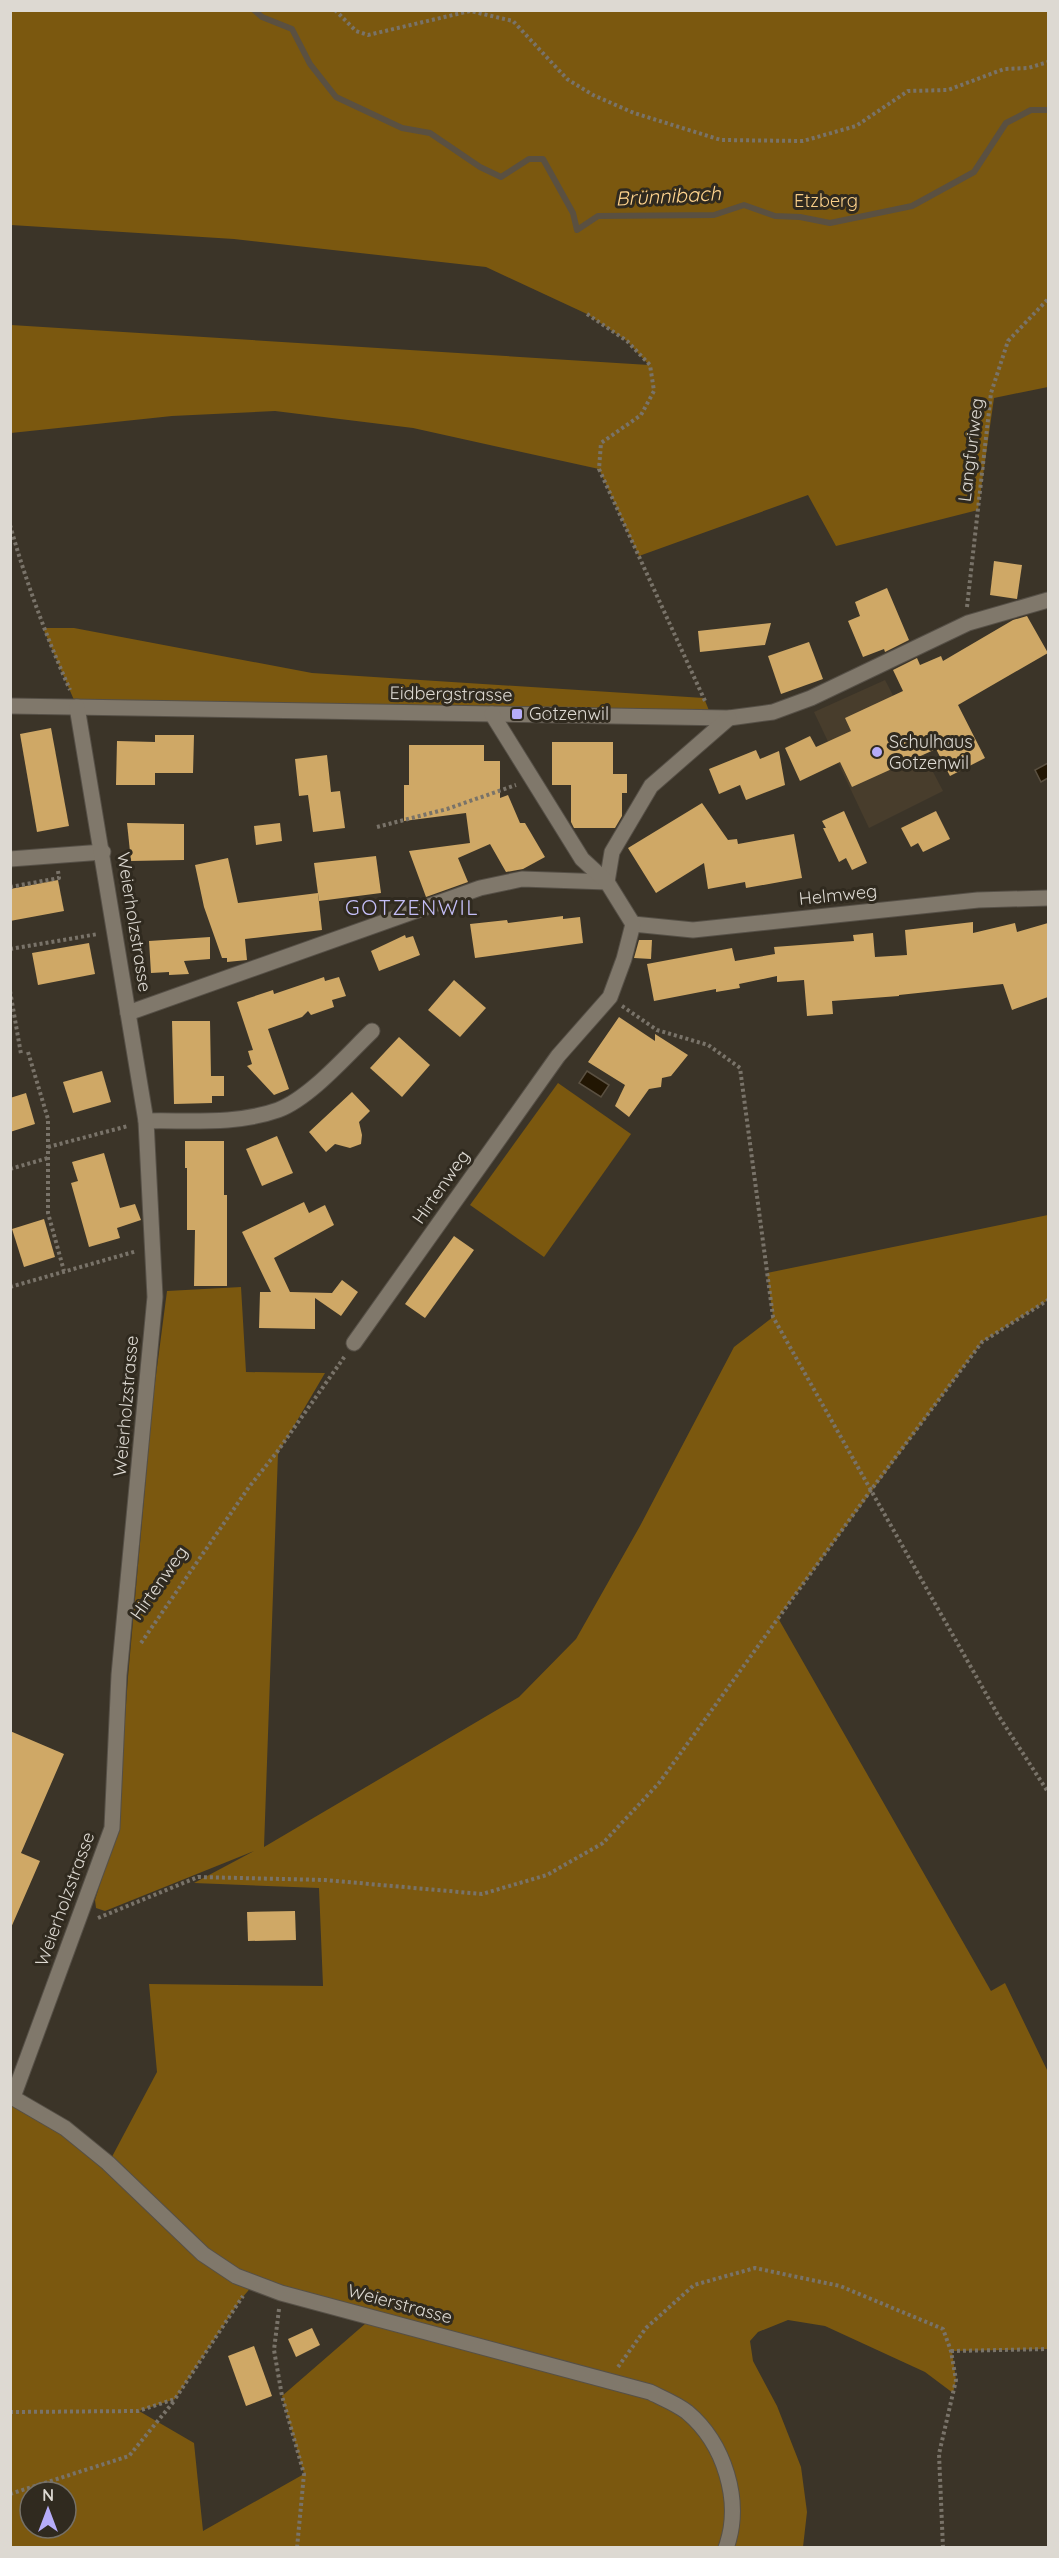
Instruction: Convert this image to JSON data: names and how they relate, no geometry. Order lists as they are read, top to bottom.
{
  "streets": {
    "street": [
      "Eidbergstrasse",
      "Helmweg",
      "Weierholzstrasse",
      "Hirtenweg",
      "Weierstrasse"
    ],
    "path": ["Langfuriweg"]
  },
  "crossings": [
    ["Langfuriweg", "Eidbergstrasse"],
    ["Eidbergstrasse", "Weierholzstrasse"],
    ["Helmweg", "Hirtenweg"],
    ["Weierholzstrasse", "Weierstrasse"]
  ],
  "districts": ["GOTZENWIL"],
  "water": ["Brünnibach"],
  "parks": ["Etzberg"],
  "places": {
    "transit": ["Gotzenwil"],
    "other": ["Schulhaus Gotzenwil"]
  },
  "north": "top"
}
